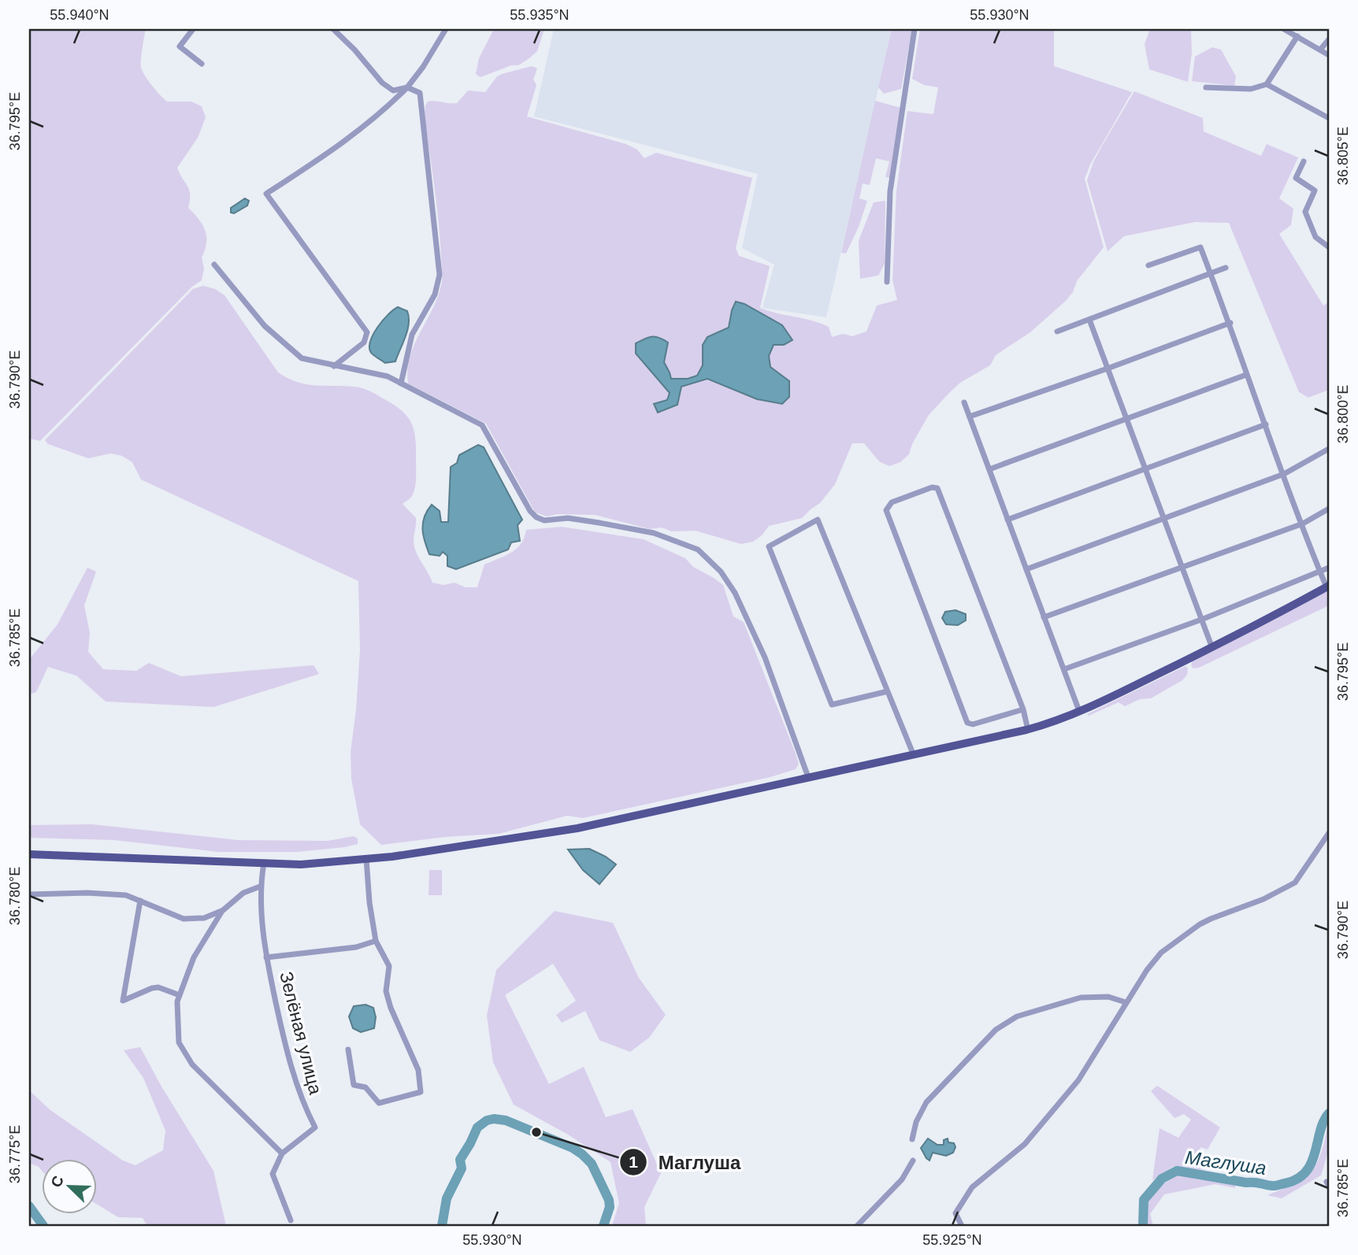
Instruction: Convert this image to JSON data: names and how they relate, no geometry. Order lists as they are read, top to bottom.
{
  "streets": {
    "street": ["Зелёная улица"]
  },
  "water": ["Маглуша"],
  "places": ["Маглуша"],
  "north": "top left",
  "coordinates": [
    "55.940°N",
    "55.935°N",
    "55.930°N",
    "36.795°E",
    "36.805°E",
    "36.790°E",
    "36.800°E",
    "36.785°E",
    "36.780°E",
    "36.775°E",
    "55.925°N"
  ]
}
